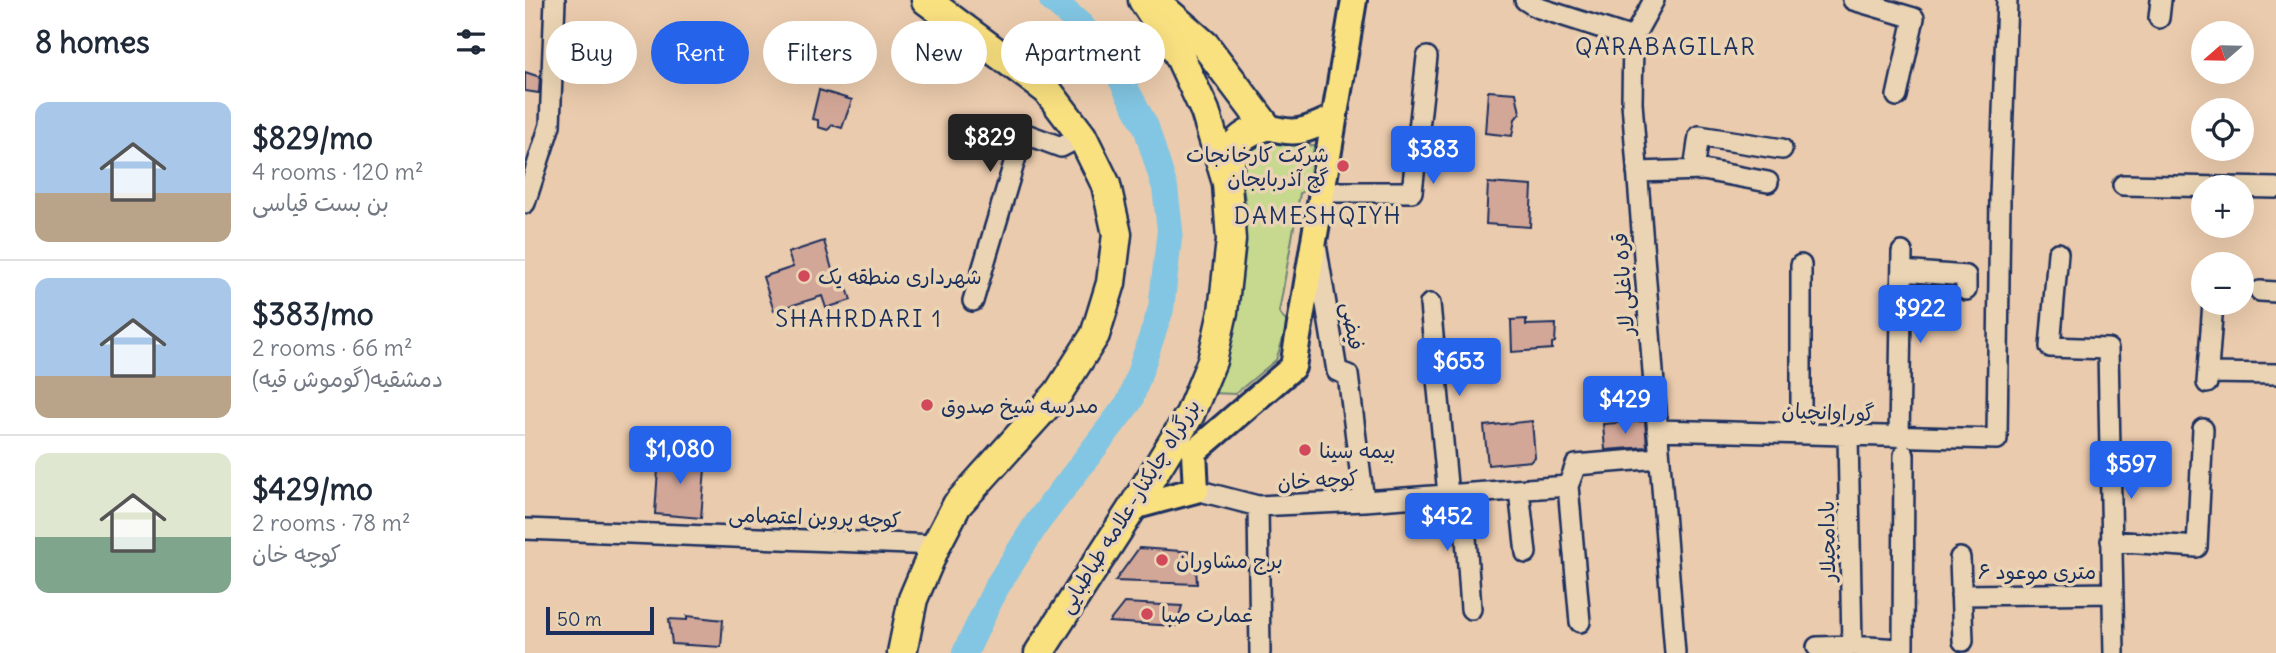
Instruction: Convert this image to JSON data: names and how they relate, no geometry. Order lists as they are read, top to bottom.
{
  "streets": {
    "highway": ["بزرگراه چایکنار-علامه طباطبایی"],
    "street": [
      "قره باغلی لار",
      "فیضی",
      "گوراوانچیان",
      "کوچه خان",
      "کوچه پروین اعتصامی",
      "بادامچیلار",
      "۶ متری موعود"
    ]
  },
  "crossings": [
    ["قره باغلی لار", "گوراوانچیان"],
    ["فیضی", "کوچه خان"],
    ["گوراوانچیان", "بادامچیلار"]
  ],
  "districts": ["QARABAGILAR", "DAMESHQIYH", "SHAHRDARI 1"],
  "places": [
    "شرکت کارخانجات گچ آذربایجان",
    "شهرداری منطقه یک",
    "مدرسه شیخ صدوق",
    "بیمه سینا",
    "برج مشاوران",
    "عمارت صبا"
  ],
  "scale_bar": "50 m",
  "north": "left",
  "page": {
    "heading": "8 homes",
    "map_buttons": ["+", "−"],
    "chip": [
      "Buy",
      "Rent",
      "Filters",
      "New",
      "Apartment"
    ],
    "list": [
      {
        "name": "$829/mo",
        "note": "4 rooms · 120 m² · بن بست قیاسی"
      },
      {
        "name": "$383/mo",
        "note": "2 rooms · 66 m² · دمشقیه(گوموش قیه)"
      },
      {
        "name": "$429/mo",
        "note": "2 rooms · 78 m² · کوچه خان"
      }
    ],
    "price": [
      "$829",
      "$383",
      "$922",
      "$653",
      "$429",
      "$1,080",
      "$597",
      "$452"
    ],
    "scale": "50 m"
  }
}
